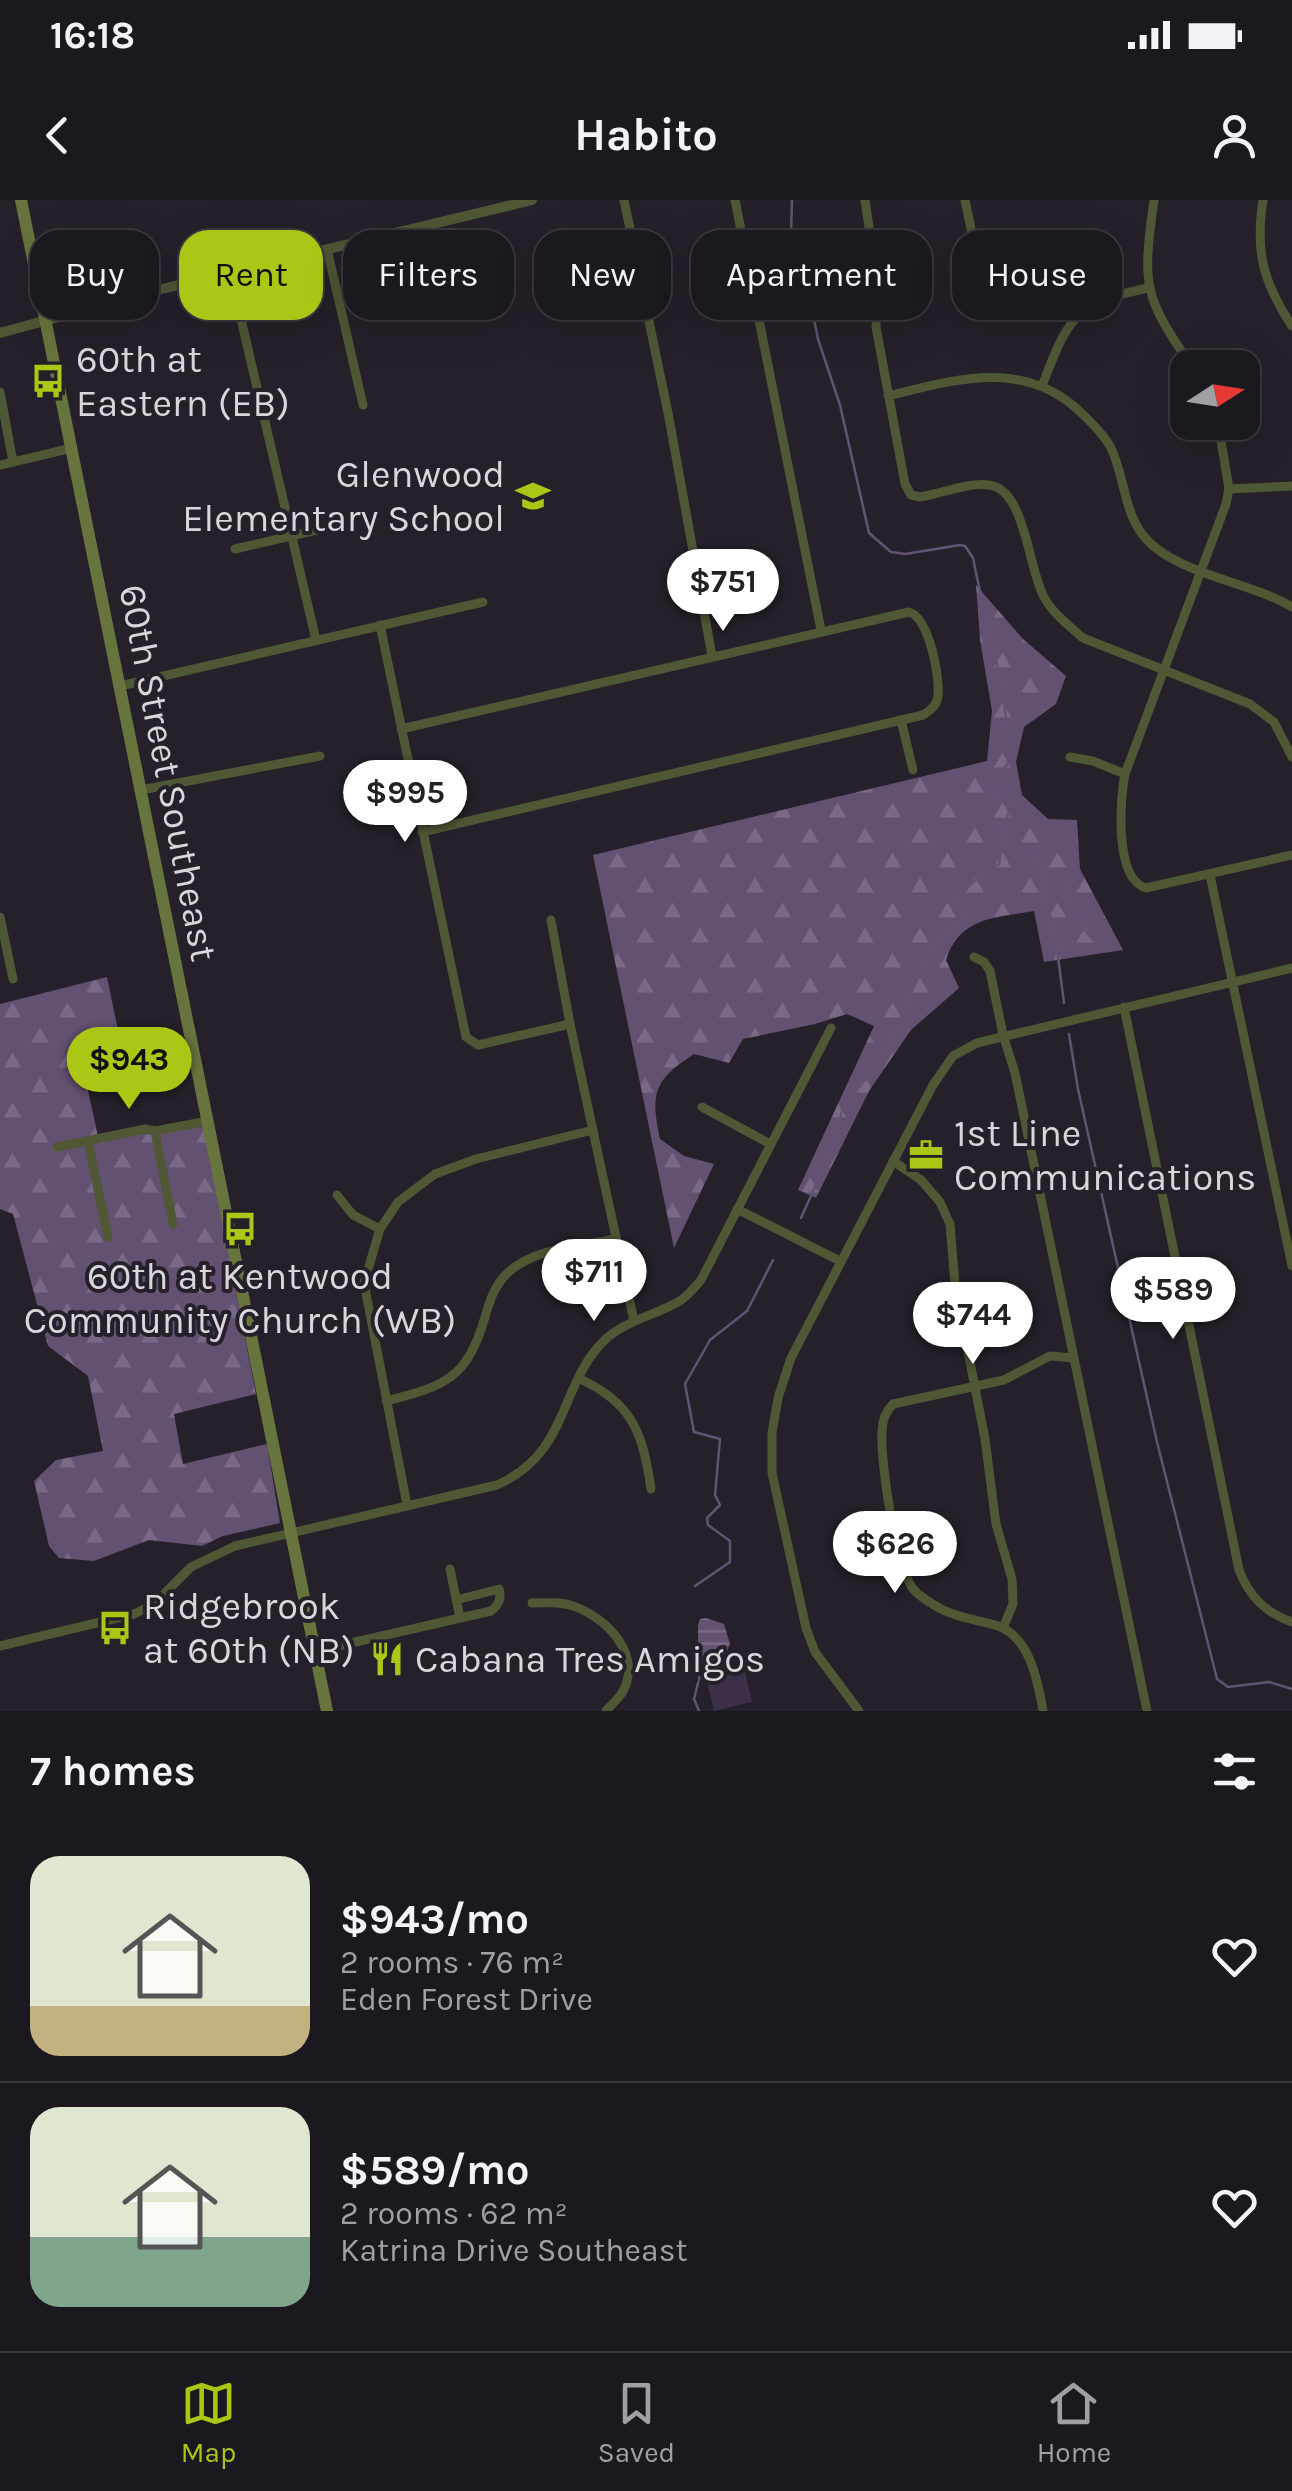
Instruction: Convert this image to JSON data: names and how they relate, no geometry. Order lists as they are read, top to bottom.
{
  "streets": {
    "main road": ["60th Street Southeast"]
  },
  "places": {
    "bus stop": ["60th at Eastern (EB)", "60th at Kentwood Community Church (WB)", "Ridgebrook at 60th (NB)"],
    "school or university": ["Glenwood Elementary School"],
    "office": ["1st Line Communications"],
    "restaurant": ["Cabana Tres Amigos"]
  },
  "north": "right",
  "page": {
    "status": "16:18",
    "header": "Habito",
    "chip": [
      "Buy",
      "Rent",
      "Filters",
      "New",
      "Apartment",
      "House"
    ],
    "price": [
      "$751",
      "$995",
      "$943",
      "$711",
      "$589",
      "$744",
      "$626"
    ],
    "heading": "7 homes",
    "list": [
      {
        "name": "$943/mo",
        "note": "2 rooms · 76 m² · Eden Forest Drive"
      },
      {
        "name": "$589/mo",
        "note": "2 rooms · 62 m² · Katrina Drive Southeast"
      }
    ],
    "tabs": ["Map", "Saved", "Home"]
  }
}
